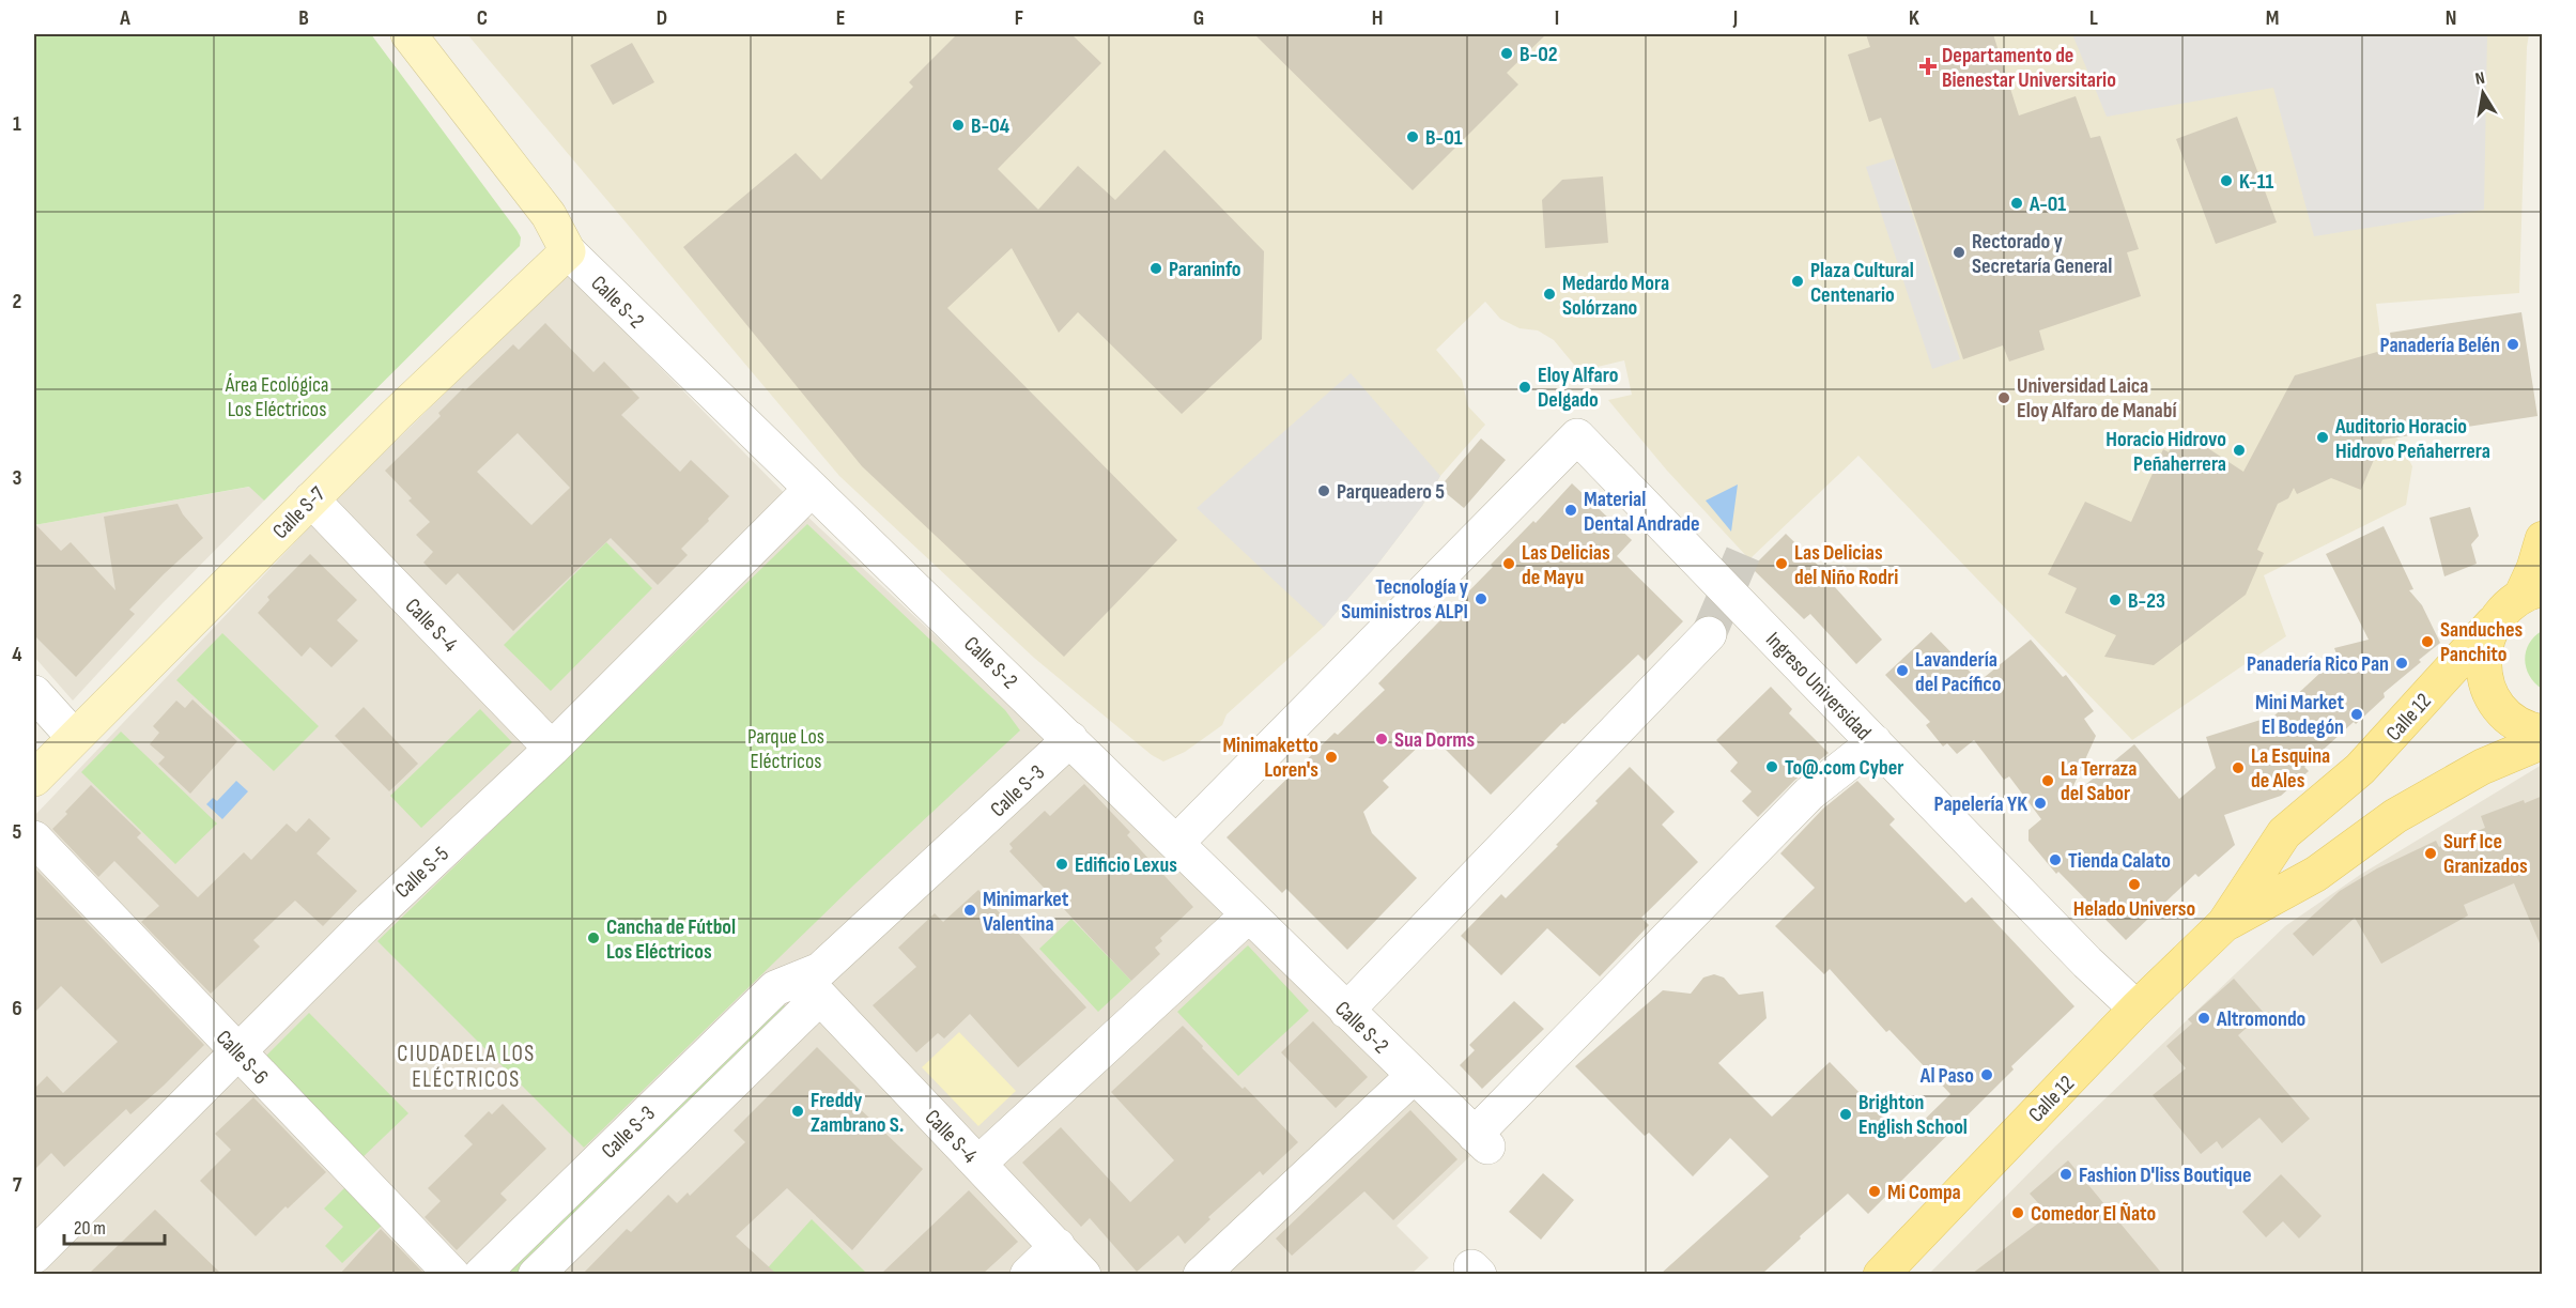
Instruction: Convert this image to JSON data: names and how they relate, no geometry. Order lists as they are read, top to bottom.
{
  "streets": {
    "main road": ["Calle 12"],
    "street": [
      "Calle S-2",
      "Calle S-7",
      "Calle S-4",
      "Ingreso Universidad",
      "Calle S-3",
      "Calle S-5",
      "Calle S-6"
    ]
  },
  "crossings": [
    ["Calle S-2", "Calle S-7"],
    ["Calle S-2", "Ingreso Universidad"],
    ["Calle S-2", "Calle S-3"],
    ["Calle S-2", "Calle S-5"],
    ["Calle S-7", "Calle S-4"],
    ["Calle S-4", "Calle S-3"],
    ["Calle S-4", "Calle S-5"],
    ["Ingreso Universidad", "Calle 12"],
    ["Calle S-5", "Calle S-6"]
  ],
  "districts": ["CIUDADELA LOS ELÉCTRICOS"],
  "parks": ["Área Ecológica Los Eléctricos", "Parque Los Eléctricos"],
  "places": {
    "other": [
      "B-02",
      "B-04",
      "B-01",
      "K-11",
      "A-01",
      "Rectorado y Secretaría General",
      "Paraninfo",
      "Plaza Cultural Centenario",
      "Medardo Mora Solórzano",
      "Panadería Belén",
      "Eloy Alfaro Delgado",
      "Universidad Laica Eloy Alfaro de Manabí",
      "Auditorio Horacio Hidrovo Peñaherrera",
      "Horacio Hidrovo Peñaherrera",
      "Parqueadero 5",
      "Material Dental Andrade",
      "Las Delicias de Mayu",
      "Las Delicias del Niño Rodri",
      "Tecnología y Suministros ALPI",
      "B-23",
      "Sanduches Panchito",
      "Panadería Rico Pan",
      "Lavandería del Pacífico",
      "Mini Market El Bodegón",
      "Sua Dorms",
      "Minimaketto Loren's",
      "To@.com Cyber",
      "La Esquina de Ales",
      "La Terraza del Sabor",
      "Papelería YK",
      "Surf Ice Granizados",
      "Tienda Calato",
      "Edificio Lexus",
      "Helado Universo",
      "Minimarket Valentina",
      "Cancha de Fútbol Los Eléctricos",
      "Altromondo",
      "Al Paso",
      "Freddy Zambrano S.",
      "Brighton English School",
      "Fashion D'liss Boutique",
      "Mi Compa",
      "Comedor El Ñato"
    ],
    "health": ["Departamento de Bienestar Universitario"]
  },
  "scale_bar": "20 m",
  "north": "top",
  "grid": {
    "columns": [
      "A",
      "B",
      "C",
      "D",
      "E",
      "F",
      "G",
      "H",
      "I",
      "J",
      "K",
      "L",
      "M",
      "N"
    ],
    "rows": [
      "1",
      "2",
      "3",
      "4",
      "5",
      "6",
      "7"
    ]
  }
}
